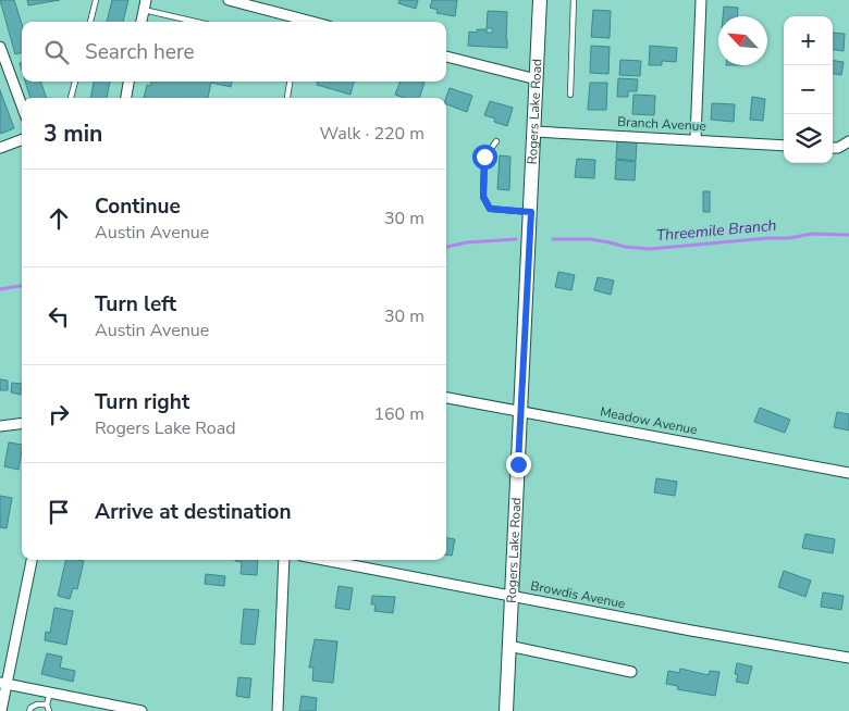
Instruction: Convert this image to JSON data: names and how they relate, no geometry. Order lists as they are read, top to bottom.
{
  "streets": {
    "main road": ["Rogers Lake Road"],
    "street": ["Branch Avenue", "Meadow Avenue", "Browdis Avenue"]
  },
  "crossings": [
    ["Rogers Lake Road", "Branch Avenue"],
    ["Rogers Lake Road", "Meadow Avenue"],
    ["Rogers Lake Road", "Browdis Avenue"]
  ],
  "water": ["Threemile Branch"],
  "north": "top left",
  "page": {
    "map_buttons": ["+", "−"],
    "search": "Search here",
    "heading": ["3 min", "Walk · 220 m"],
    "list": [
      ["Continue", "Austin Avenue", "30 m"],
      ["Turn left", "Austin Avenue", "30 m"],
      ["Turn right", "Rogers Lake Road", "160 m"],
      "Arrive at destination"
    ]
  }
}
